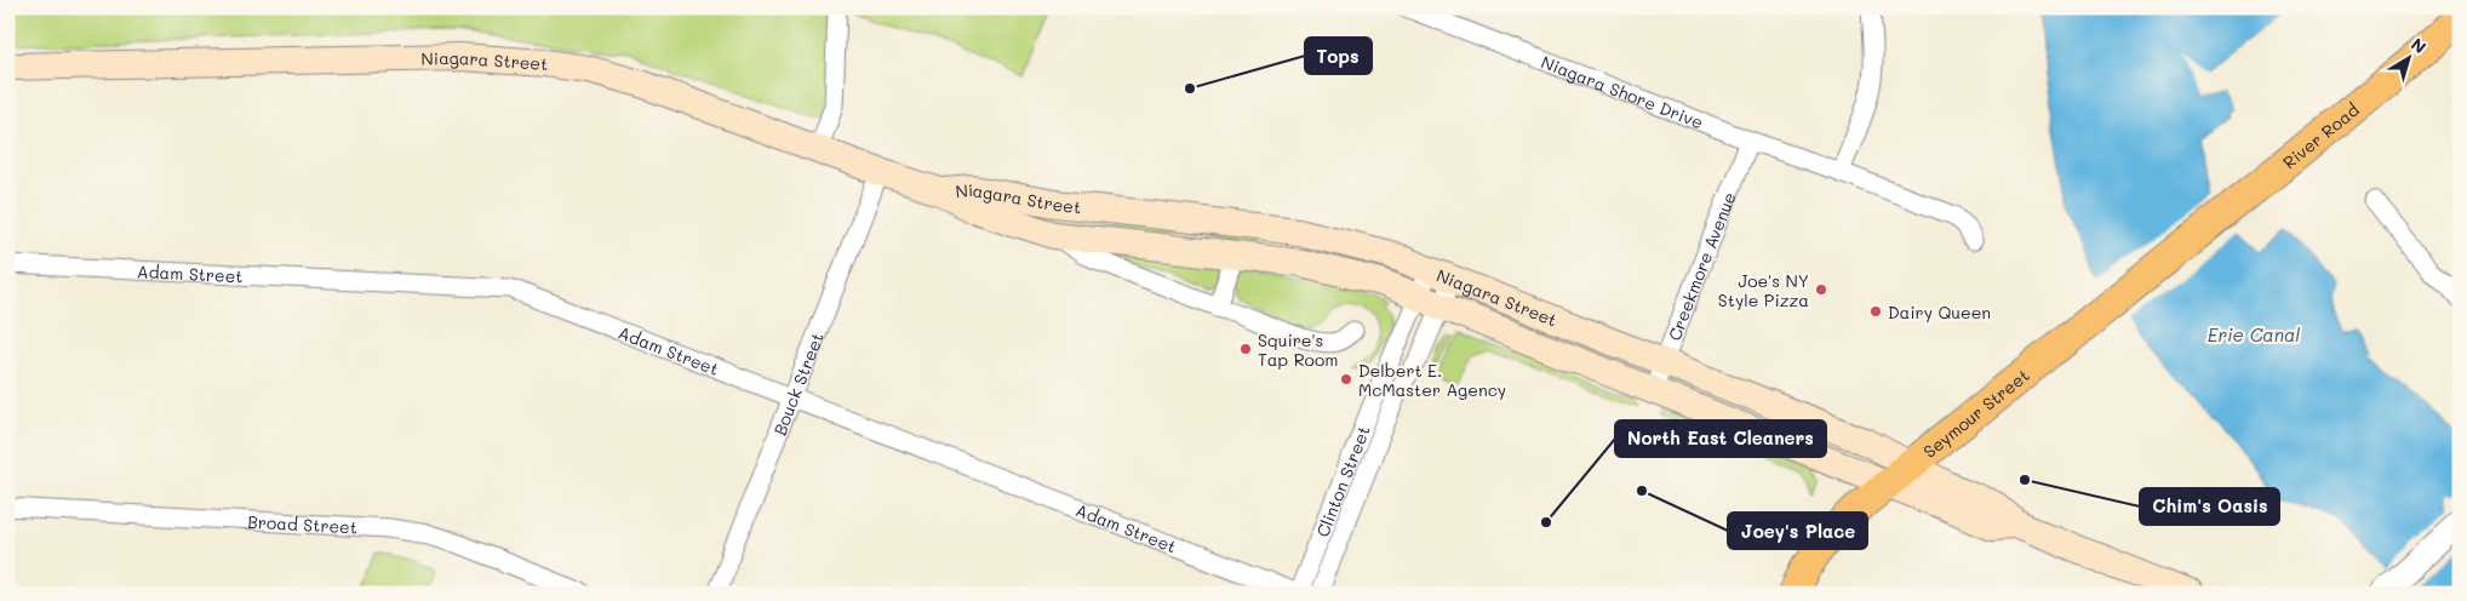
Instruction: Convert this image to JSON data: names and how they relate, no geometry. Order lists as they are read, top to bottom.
{
  "streets": {
    "main road": ["Niagara Street", "River Road", "Seymour Street"],
    "street": [
      "Niagara Shore Drive",
      "Creekmore Avenue",
      "Adam Street",
      "Bouck Street",
      "Clinton Street",
      "Broad Street"
    ]
  },
  "crossings": [
    ["Niagara Street", "Creekmore Avenue"],
    ["Niagara Street", "Bouck Street"],
    ["Niagara Street", "Seymour Street"],
    ["Niagara Street", "Clinton Street"],
    ["Niagara Shore Drive", "Creekmore Avenue"],
    ["River Road", "Seymour Street"],
    ["Adam Street", "Bouck Street"],
    ["Adam Street", "Clinton Street"]
  ],
  "water": ["Erie Canal"],
  "places": [
    "Tops",
    "Joe's NY Style Pizza",
    "Dairy Queen",
    "Squire's Tap Room",
    "Delbert E. McMaster Agency",
    "Chim's Oasis",
    "Joey's Place",
    "North East Cleaners"
  ],
  "north": "top right"
}
